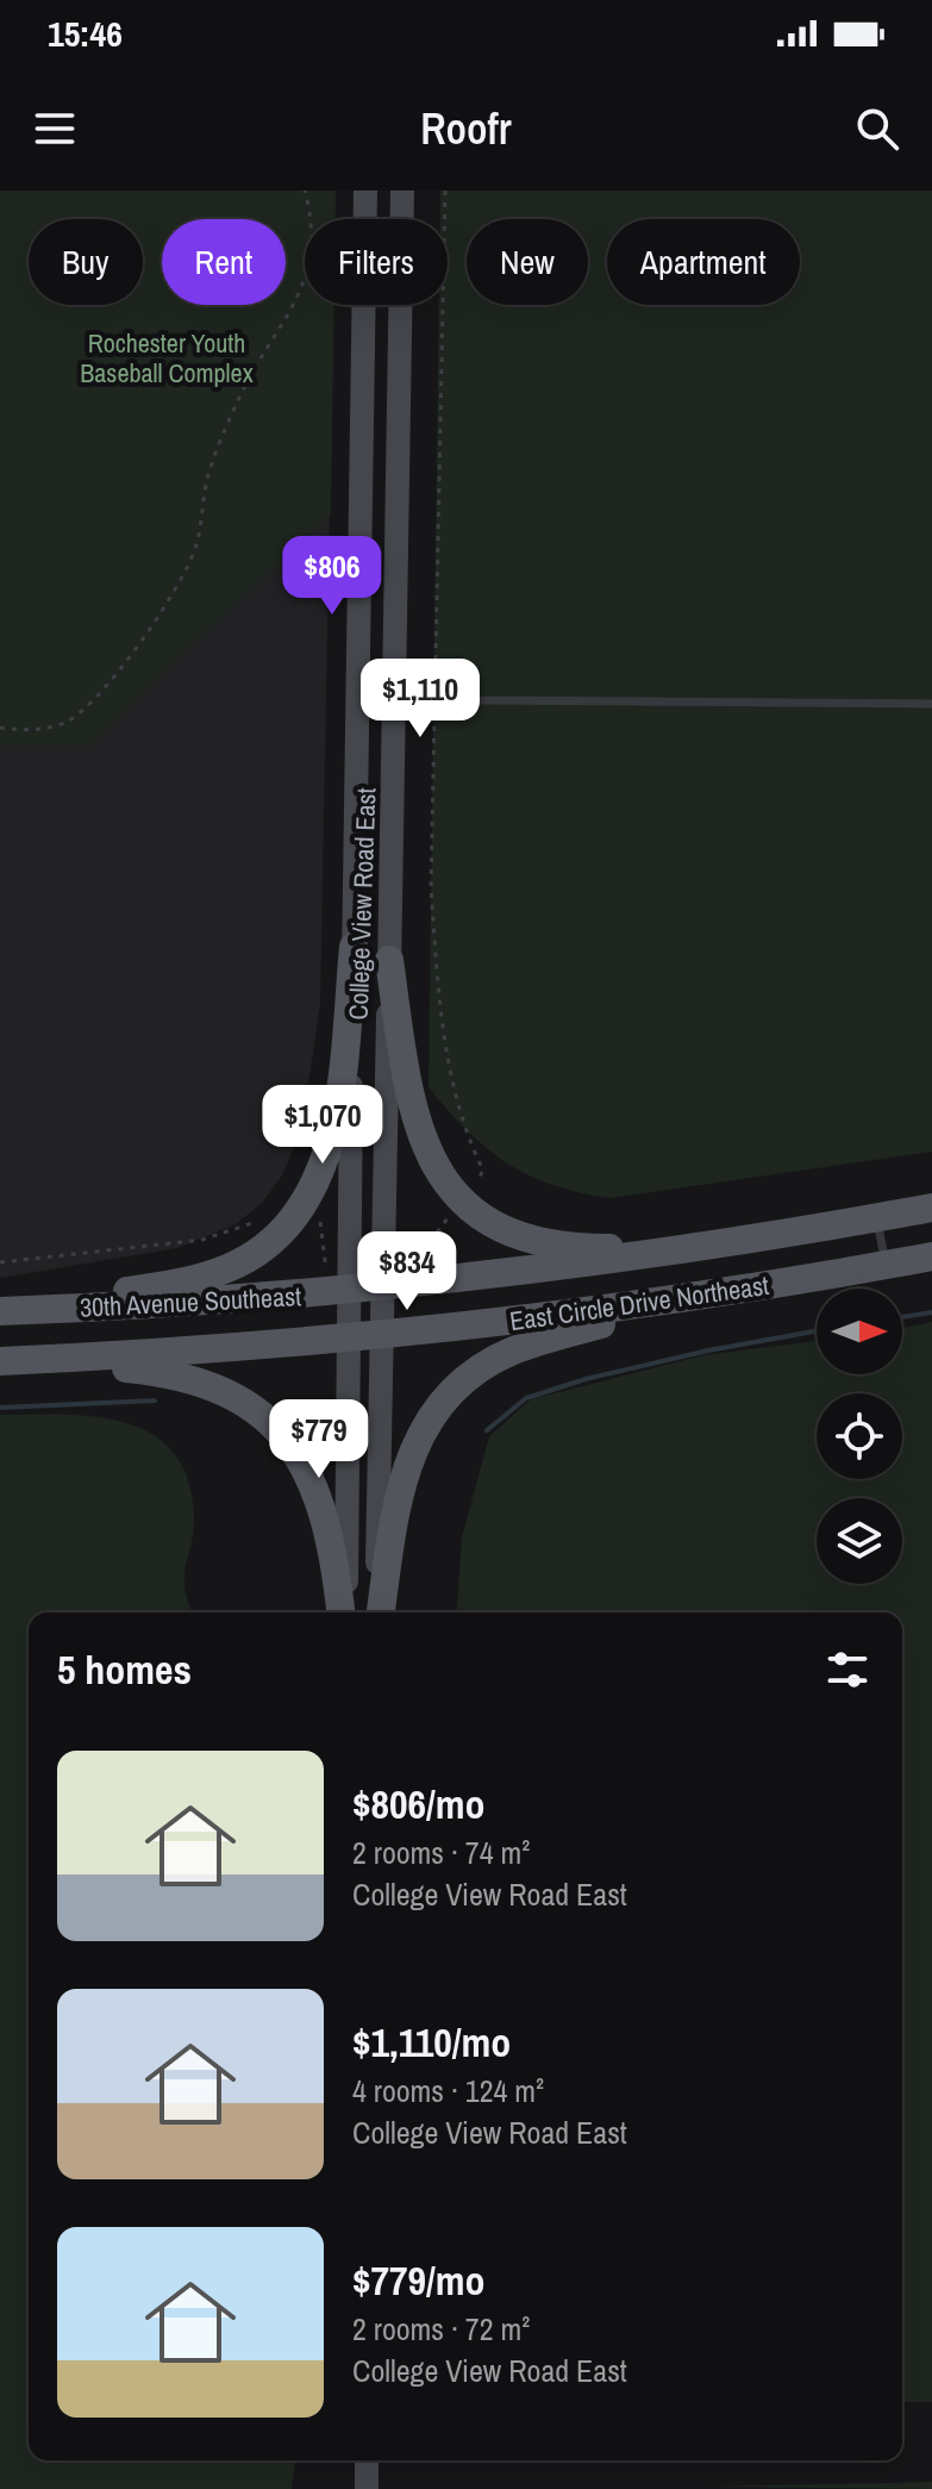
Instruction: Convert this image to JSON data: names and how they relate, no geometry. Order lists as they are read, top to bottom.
{
  "streets": {
    "main road": ["College View Road East", "30th Avenue Southeast", "East Circle Drive Northeast"]
  },
  "crossings": [
    ["College View Road East", "30th Avenue Southeast"],
    ["College View Road East", "East Circle Drive Northeast"],
    ["30th Avenue Southeast", "East Circle Drive Northeast"]
  ],
  "parks": ["Rochester Youth Baseball Complex"],
  "north": "right",
  "page": {
    "status": "15:46",
    "header": "Roofr",
    "chip": [
      "Buy",
      "Rent",
      "Filters",
      "New",
      "Apartment"
    ],
    "price": [
      "$806",
      "$1,110",
      "$1,070",
      "$834",
      "$779"
    ],
    "heading": "5 homes",
    "list": [
      {
        "name": "$806/mo",
        "note": "2 rooms · 74 m² · College View Road East"
      },
      {
        "name": "$1,110/mo",
        "note": "4 rooms · 124 m² · College View Road East"
      },
      {
        "name": "$779/mo",
        "note": "2 rooms · 72 m² · College View Road East"
      }
    ]
  }
}
